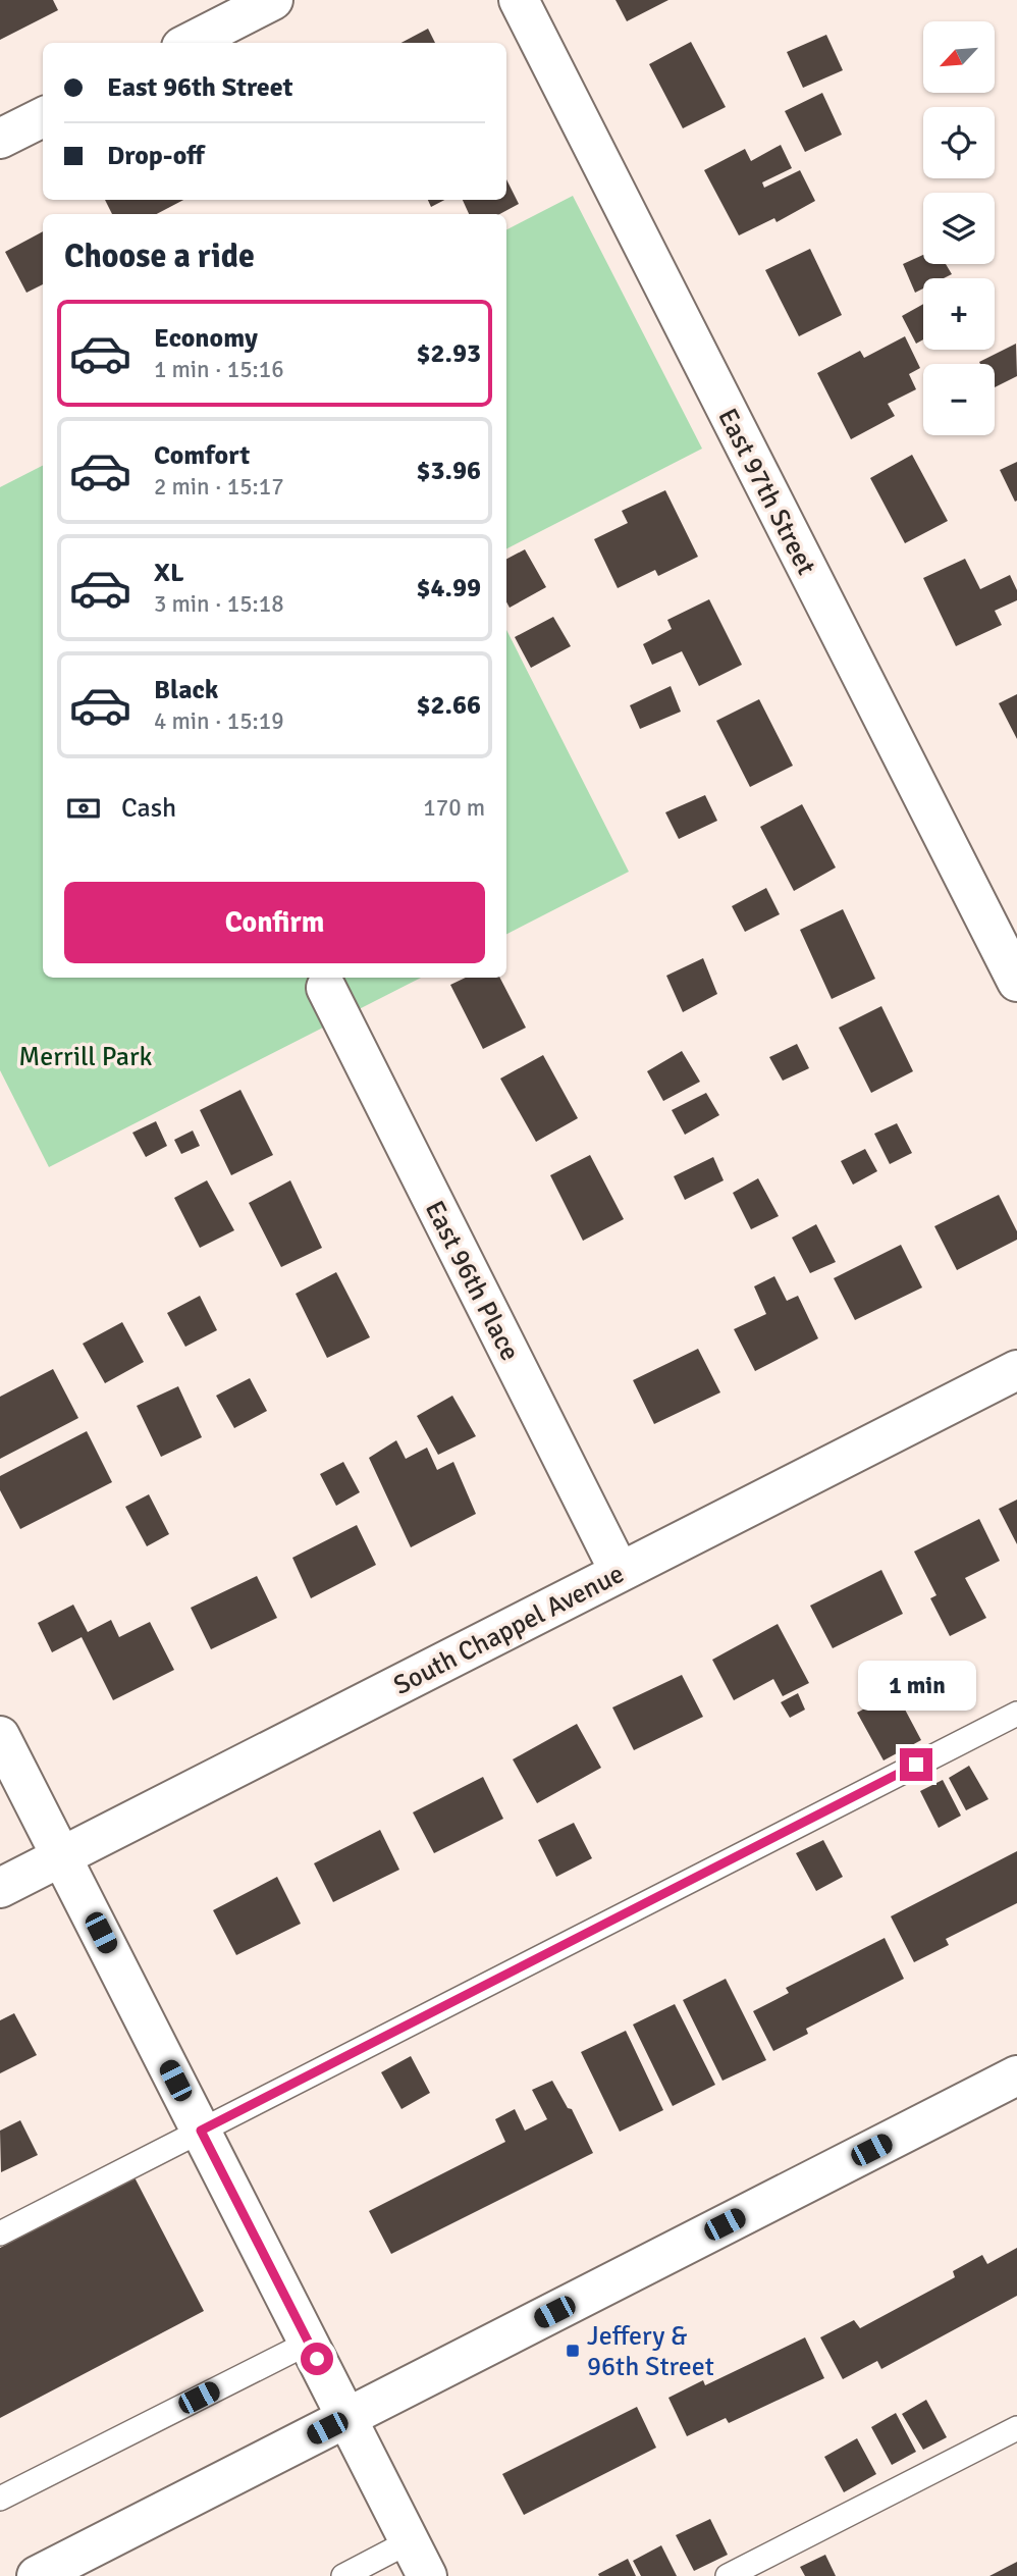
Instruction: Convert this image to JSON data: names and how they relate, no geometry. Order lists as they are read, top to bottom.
{
  "streets": {
    "street": ["East 97th Street", "East 96th Place", "South Chappel Avenue"]
  },
  "crossings": [
    ["East 96th Place", "South Chappel Avenue"]
  ],
  "parks": ["Merrill Park"],
  "places": {
    "transit": ["Jeffery & 96th Street"]
  },
  "north": "bottom left",
  "page": {
    "map_buttons": ["+", "−"],
    "banner": ["East 96th Street", "Drop-off"],
    "heading": "Choose a ride",
    "list": [
      {
        "name": "Economy",
        "note": "1 min · 15:16",
        "value": "$2.93"
      },
      {
        "name": "Comfort",
        "note": "2 min · 15:17",
        "value": "$3.96"
      },
      {
        "name": "XL",
        "note": "3 min · 15:18",
        "value": "$4.99"
      },
      {
        "name": "Black",
        "note": "4 min · 15:19",
        "value": "$2.66"
      }
    ],
    "pay": ["Cash", "170 m"],
    "buttons": "Confirm",
    "bubble": "1 min"
  }
}
